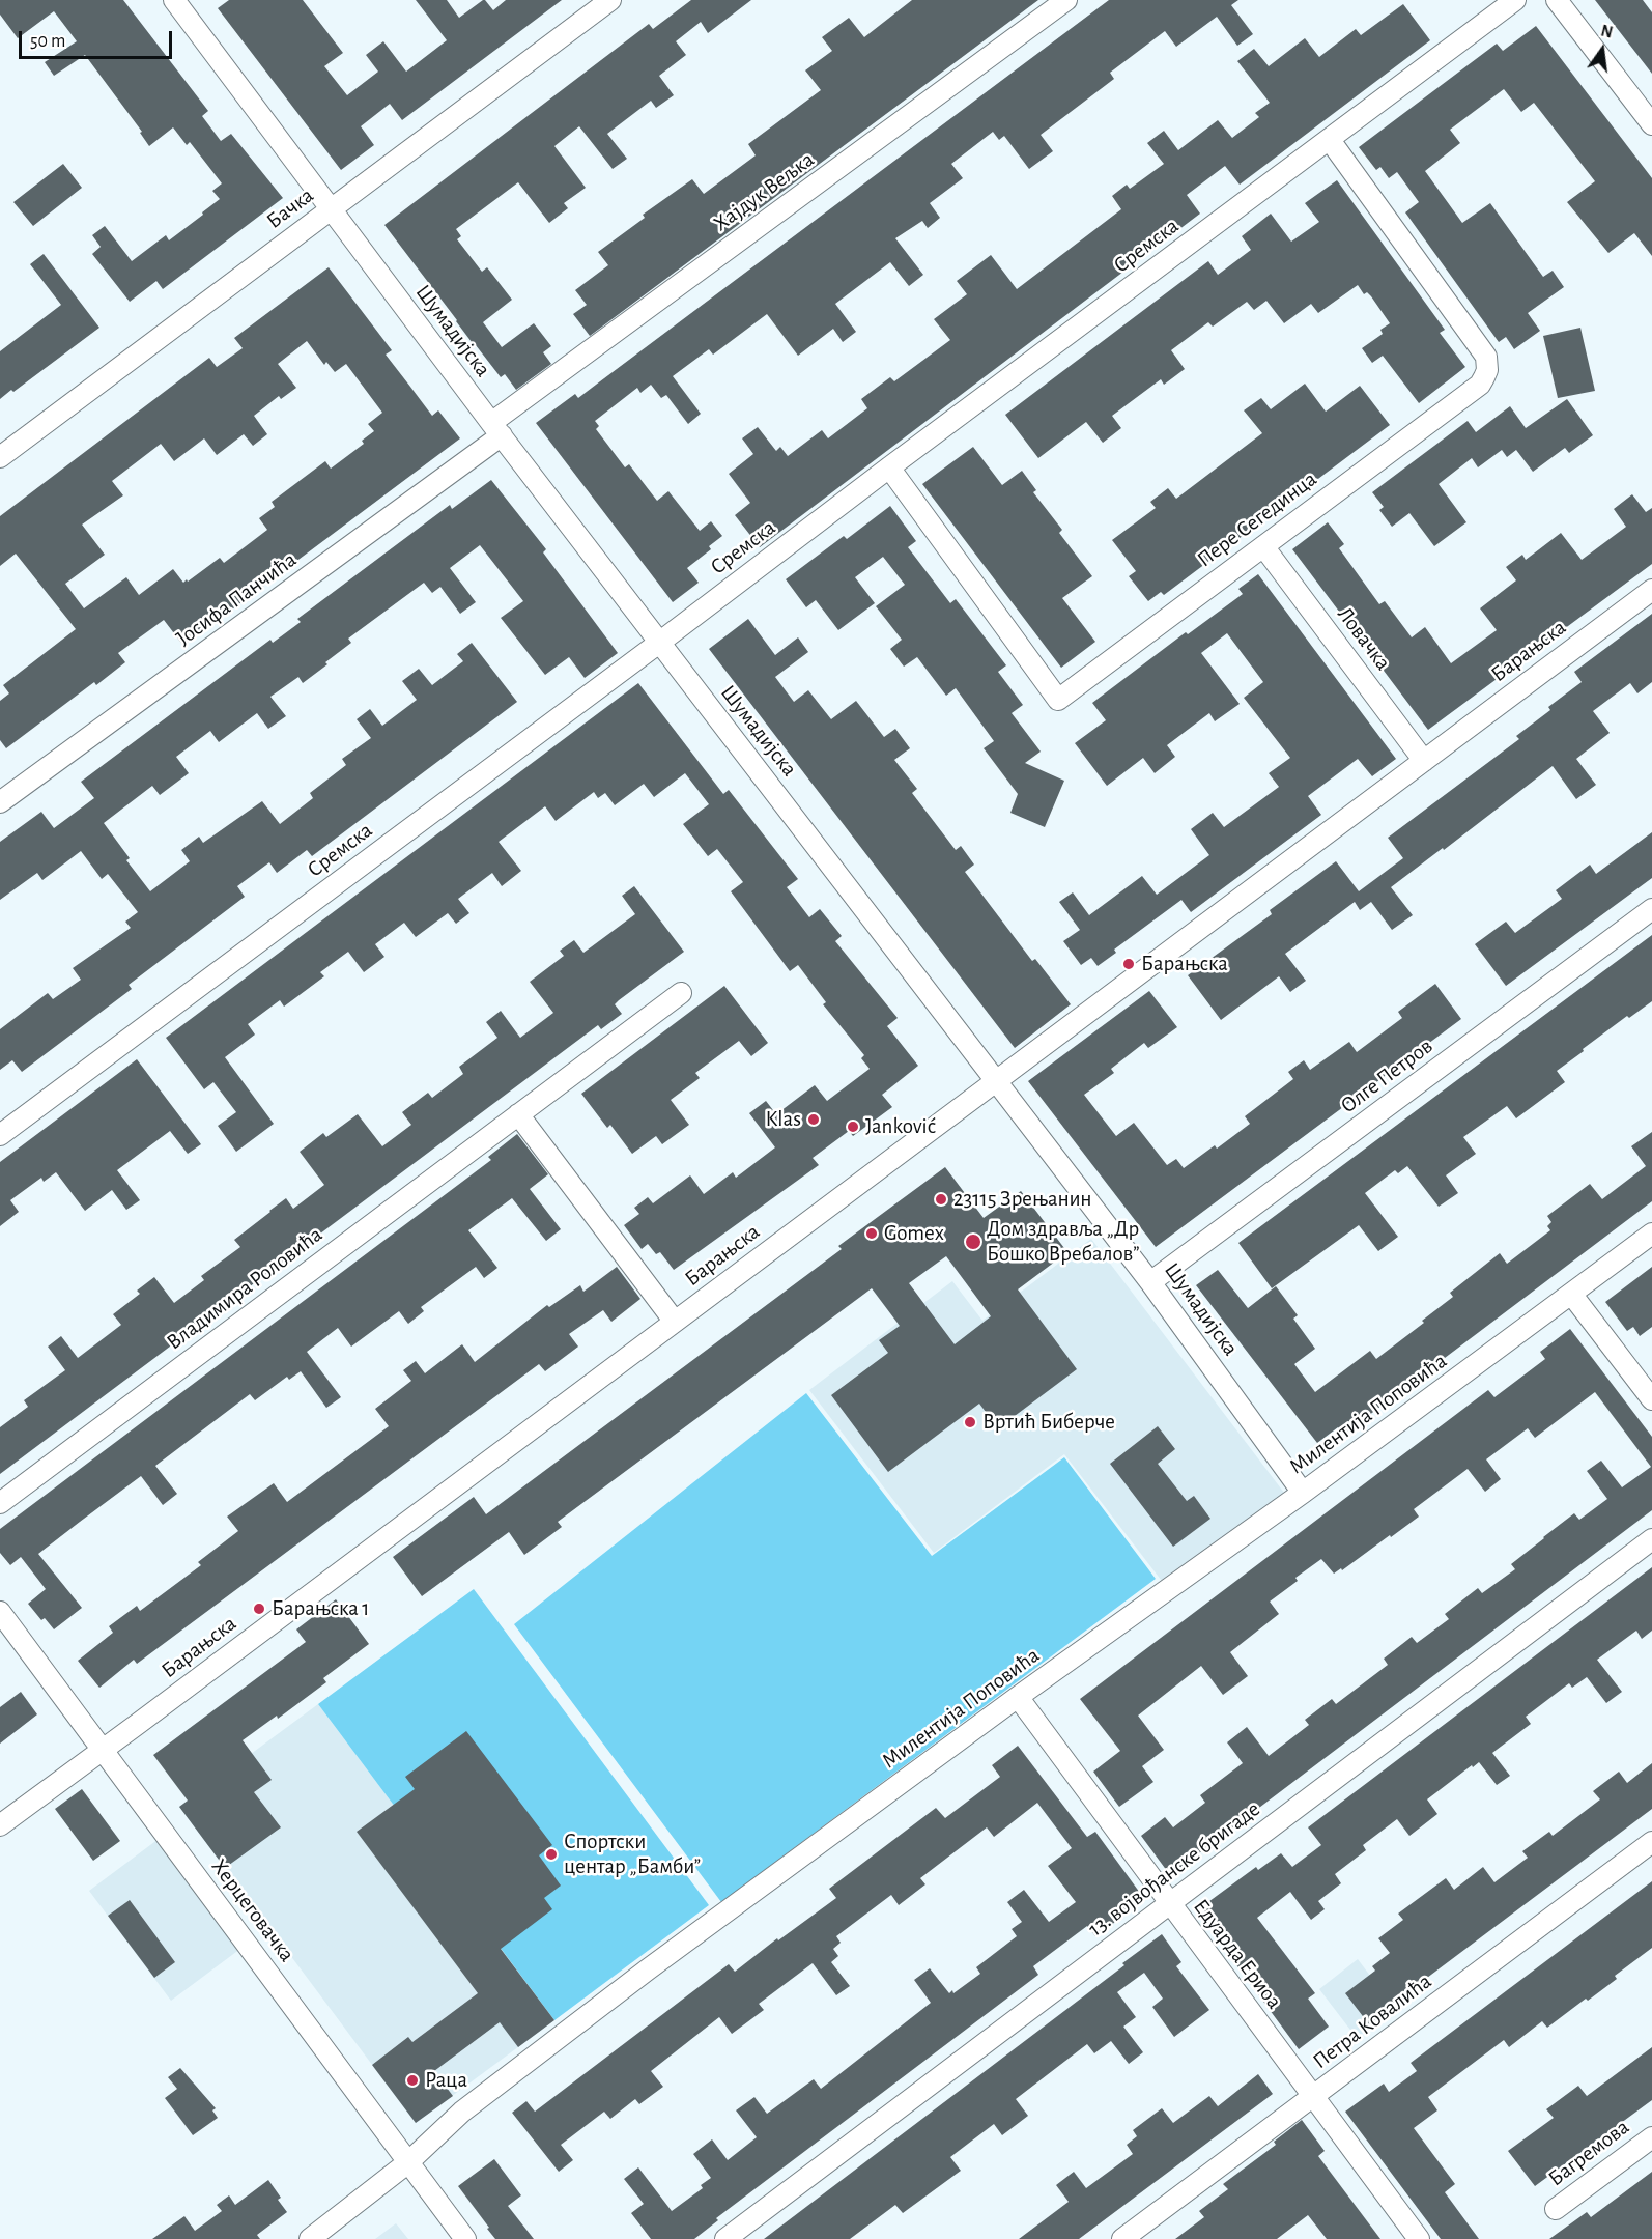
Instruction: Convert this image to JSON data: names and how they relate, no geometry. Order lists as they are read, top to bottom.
{
  "streets": {
    "street": [
      "Хајдук Вељка",
      "Бачка",
      "Сремска",
      "Шумадијска",
      "Пере Сегединца",
      "Јосифа Панчића",
      "Ловачка",
      "Барањска",
      "Олге Петров",
      "Владимира Роловића",
      "Милентија Поповића",
      "13. војвођанске бригаде",
      "Херцеговачка",
      "Едуарда Ериоа",
      "Петра Ковалића",
      "Багремова"
    ]
  },
  "crossings": [
    ["Хајдук Вељка", "Шумадијска"],
    ["Хајдук Вељка", "Јосифа Панчића"],
    ["Бачка", "Шумадијска"],
    ["Сремска", "Шумадијска"],
    ["Сремска", "Пере Сегединца"],
    ["Шумадијска", "Јосифа Панчића"],
    ["Шумадијска", "Барањска"],
    ["Шумадијска", "Олге Петров"],
    ["Шумадијска", "Милентија Поповића"],
    ["Пере Сегединца", "Ловачка"],
    ["Ловачка", "Барањска"],
    ["Барањска", "Херцеговачка"],
    ["Милентија Поповића", "Херцеговачка"],
    ["Милентија Поповића", "Едуарда Ериоа"],
    ["13. војвођанске бригаде", "Едуарда Ериоа"],
    ["Едуарда Ериоа", "Петра Ковалића"]
  ],
  "places": [
    "Барањска",
    "Klas",
    "Janković",
    "23115 Зрењанин",
    "Gomex",
    "Дом здравља „Др Бошко Вребалов”",
    "Вртић Биберче",
    "Барањска 1",
    "Спортски центар „Бамби”",
    "Раца"
  ],
  "scale_bar": "50 m",
  "north": "top"
}
